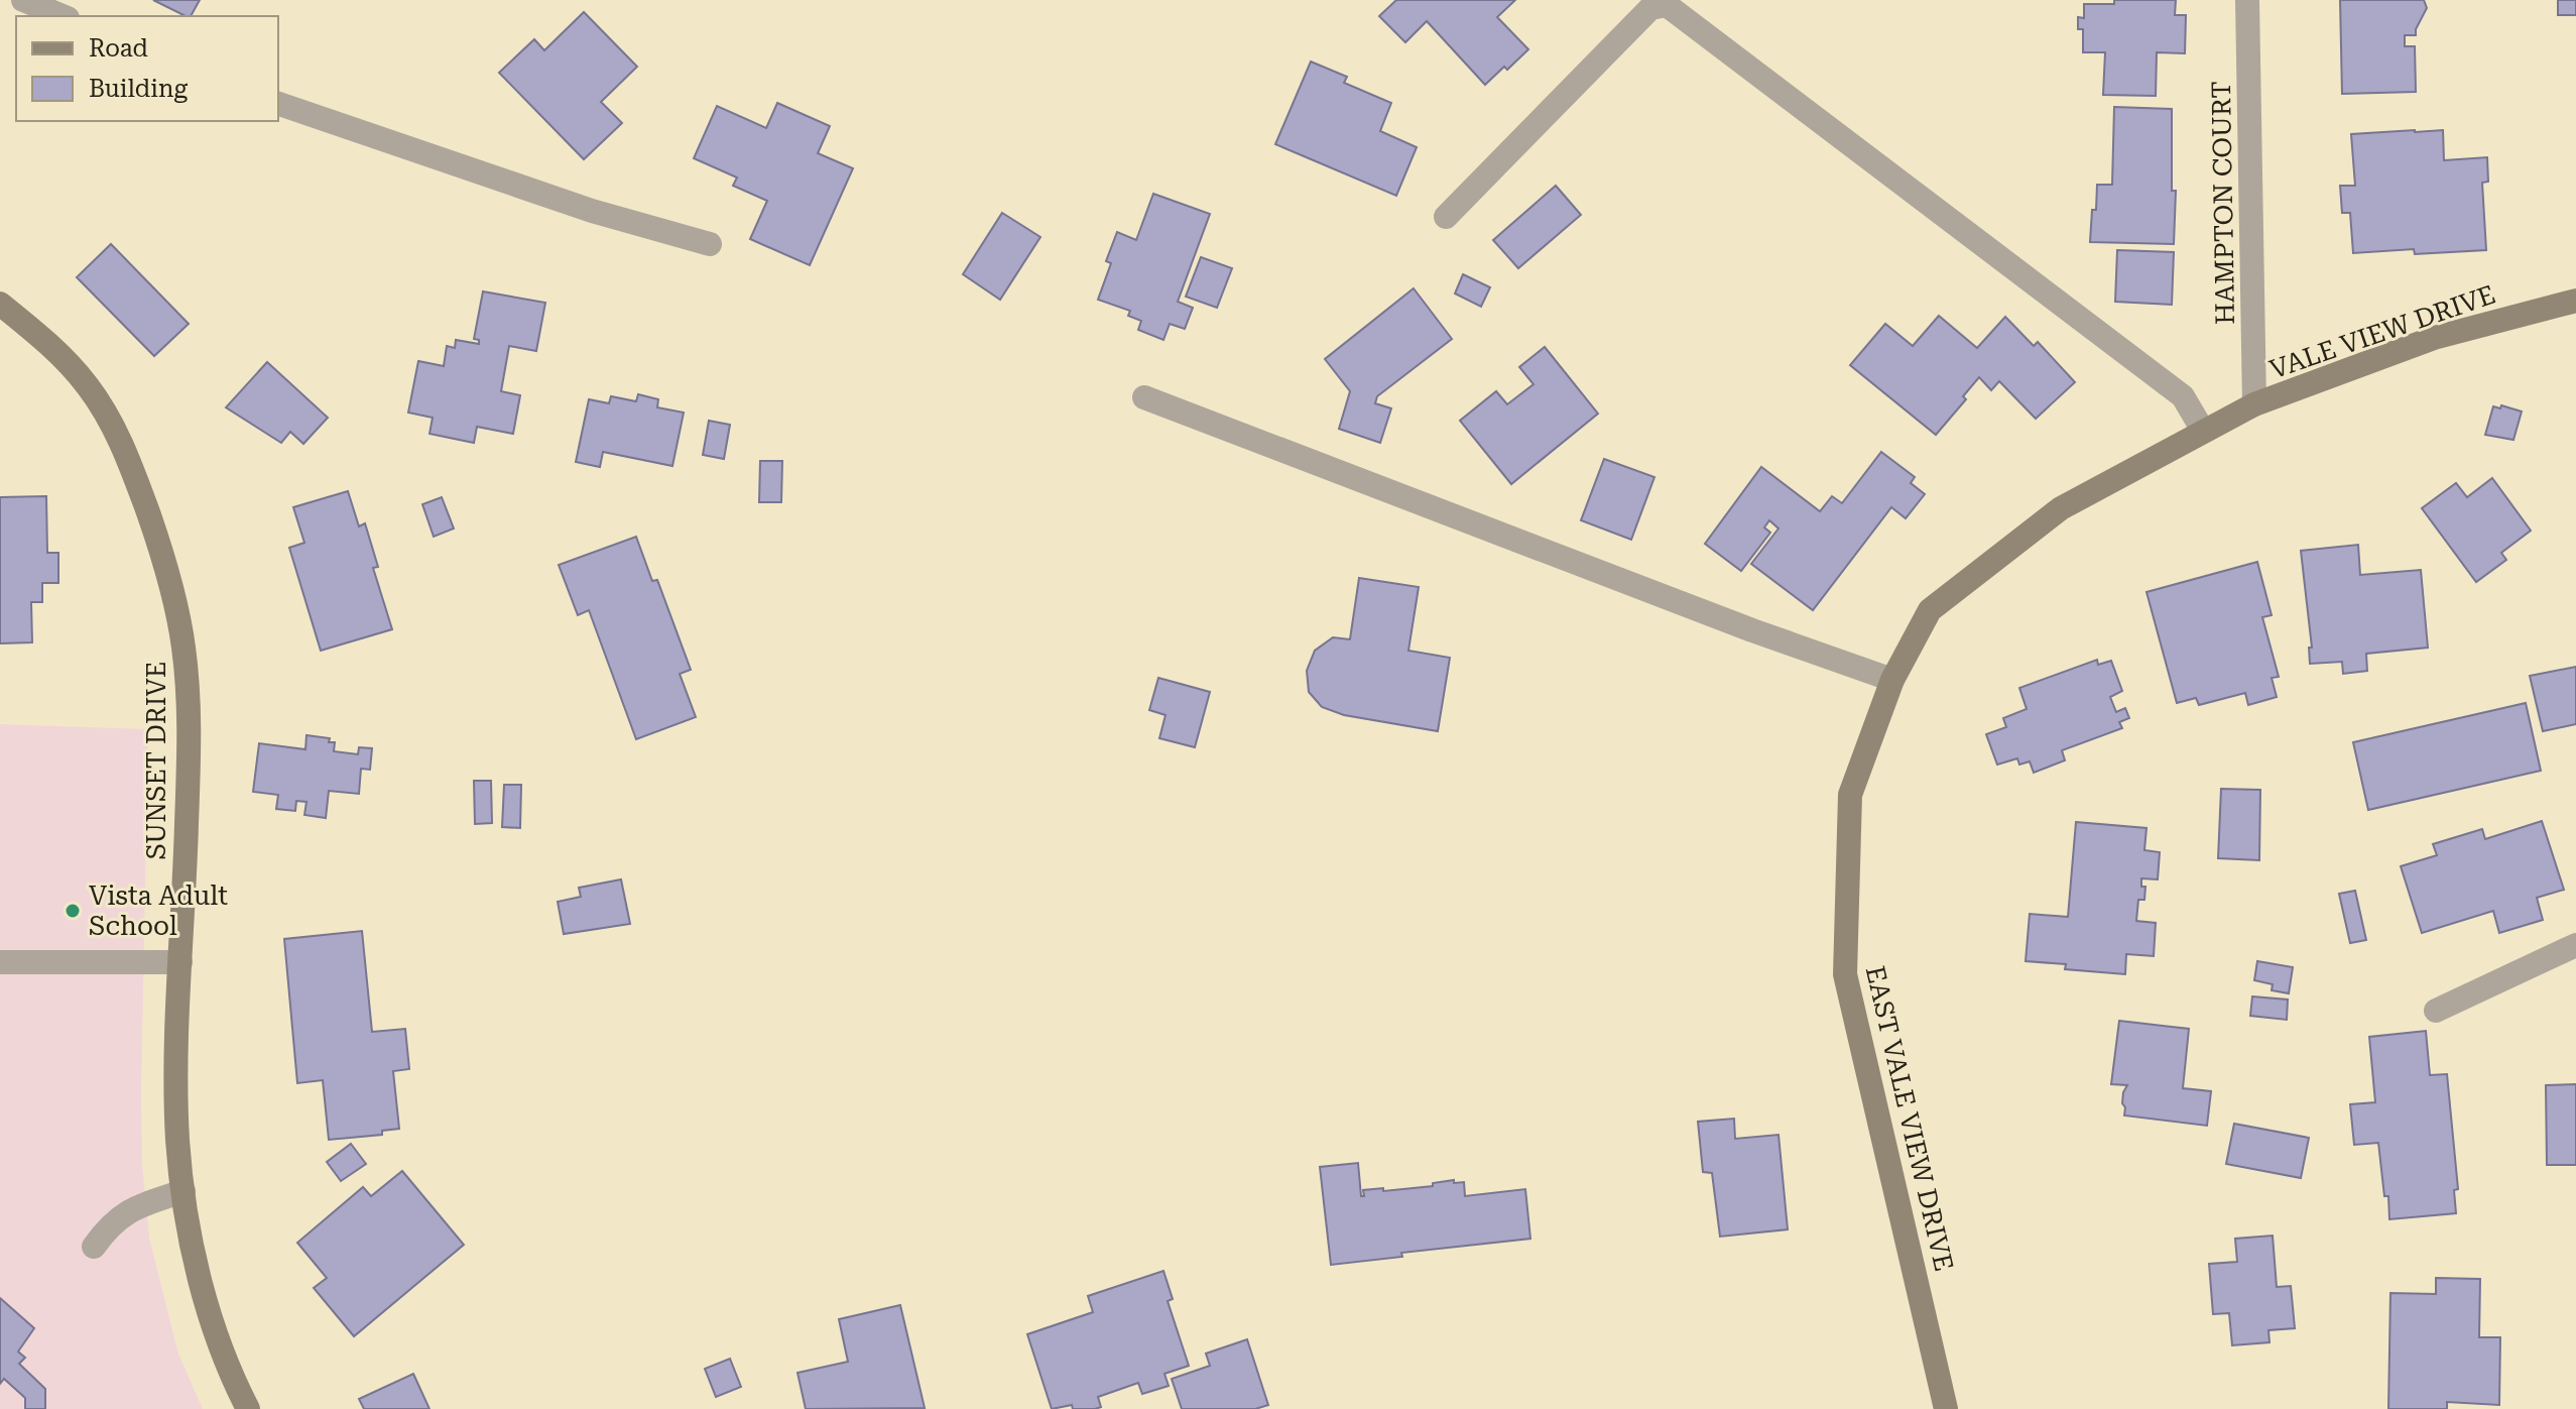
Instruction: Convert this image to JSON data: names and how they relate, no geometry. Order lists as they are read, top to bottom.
{
  "streets": {
    "street": [
      "HAMPTON COURT",
      "VALE VIEW DRIVE",
      "SUNSET DRIVE",
      "EAST VALE VIEW DRIVE"
    ]
  },
  "crossings": [
    ["HAMPTON COURT", "VALE VIEW DRIVE"],
    ["HAMPTON COURT", "EAST VALE VIEW DRIVE"],
    ["VALE VIEW DRIVE", "EAST VALE VIEW DRIVE"]
  ],
  "places": ["Vista Adult School"],
  "legend": ["Road", "Building"]
}
